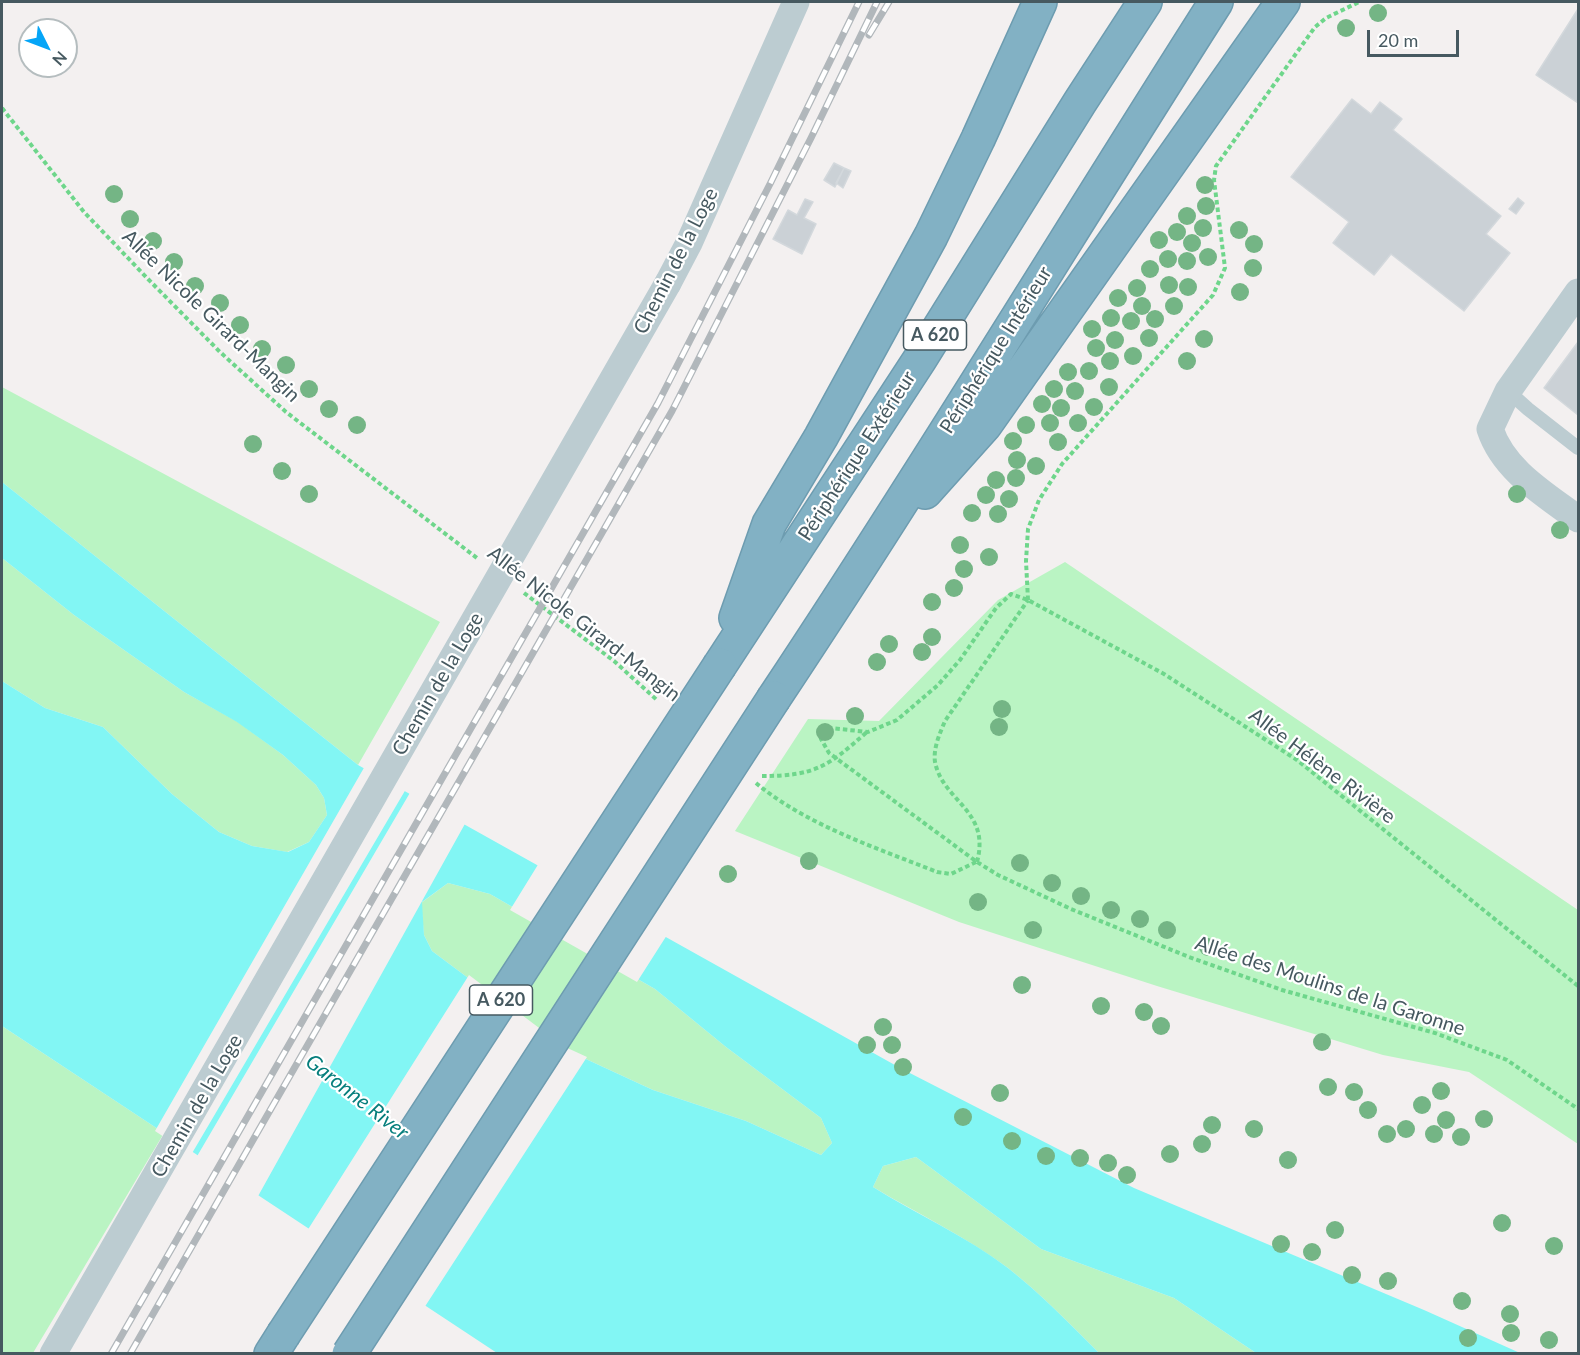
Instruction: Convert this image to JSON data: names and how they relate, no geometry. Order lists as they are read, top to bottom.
{
  "streets": {
    "highway": ["A 620", "Périphérique Intérieur", "Périphérique Extérieur"],
    "street": ["Chemin de la Loge"],
    "path": ["Allée Nicole Girard-Mangin", "Allée Hélène Rivière", "Allée des Moulins de la Garonne"]
  },
  "crossings": [
    ["A 620", "Périphérique Extérieur"]
  ],
  "water": ["Garonne River"],
  "scale_bar": "20 m",
  "north": "bottom right"
}
